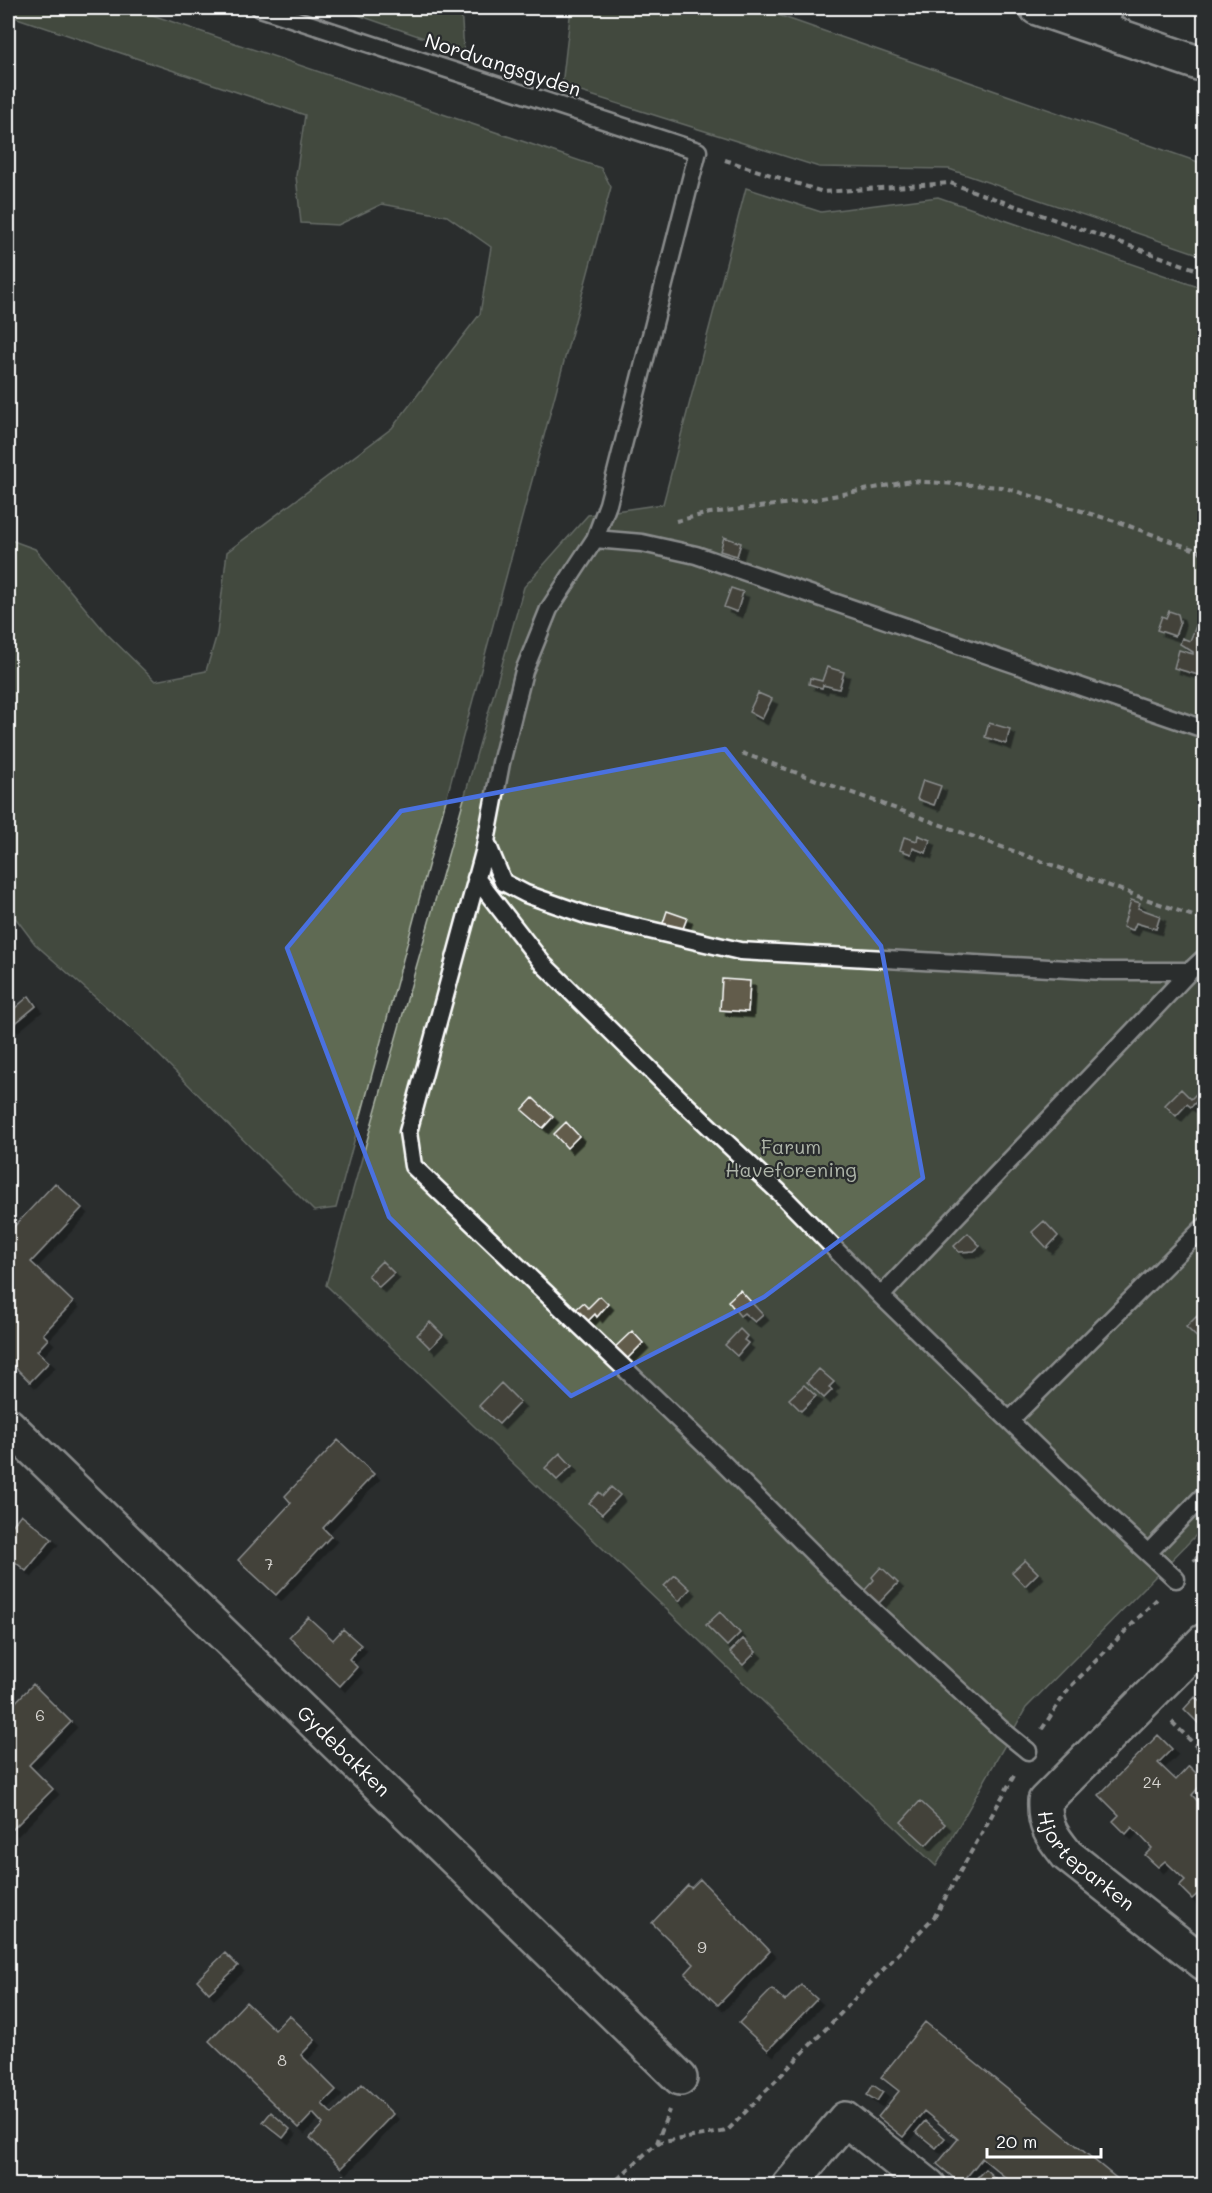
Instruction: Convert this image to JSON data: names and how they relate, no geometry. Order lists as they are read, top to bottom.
{
  "streets": {
    "street": ["Gydebakken", "Hjorteparken"],
    "lane": ["Nordvangsgyden"]
  },
  "parks": ["Farum Haveforening"],
  "house_numbers": [
    "7",
    "6",
    "24",
    "9",
    "8"
  ],
  "scale_bar": "20 m"
}
